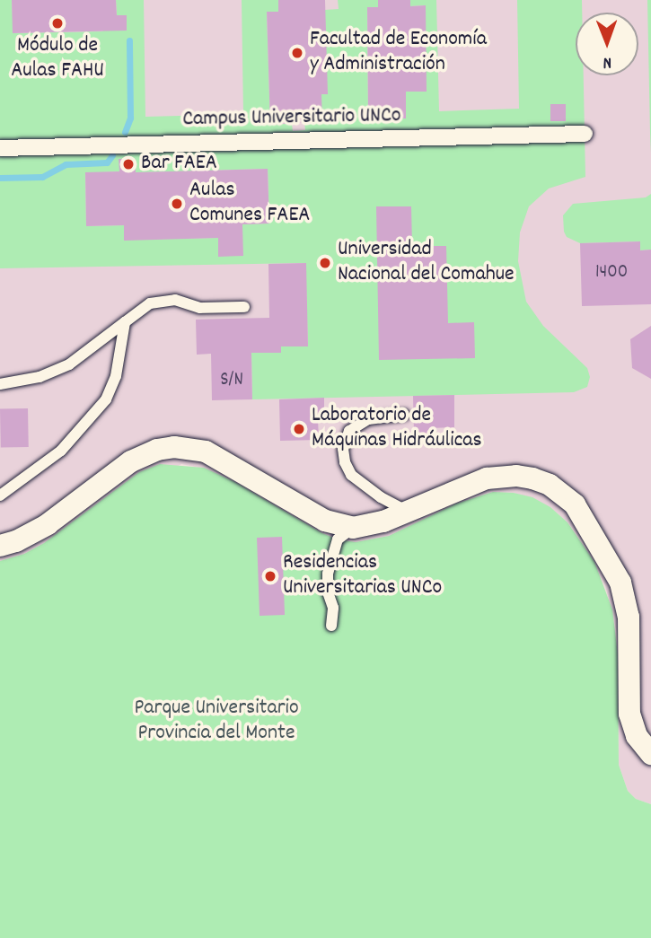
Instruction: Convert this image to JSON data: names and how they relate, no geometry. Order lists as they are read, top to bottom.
{
  "streets": {
    "street": ["Campus Universitario UNCo"]
  },
  "parks": ["Parque Universitario Provincia del Monte"],
  "places": [
    "Módulo de Aulas FAHU",
    "Facultad de Economía y Administración",
    "Bar FAEA",
    "Aulas Comunes FAEA",
    "Universidad Nacional del Comahue",
    "Laboratorio de Máquinas Hidráulicas",
    "Residencias Universitarias UNCo"
  ],
  "house_numbers": ["1400", "S/N"],
  "north": "bottom"
}
